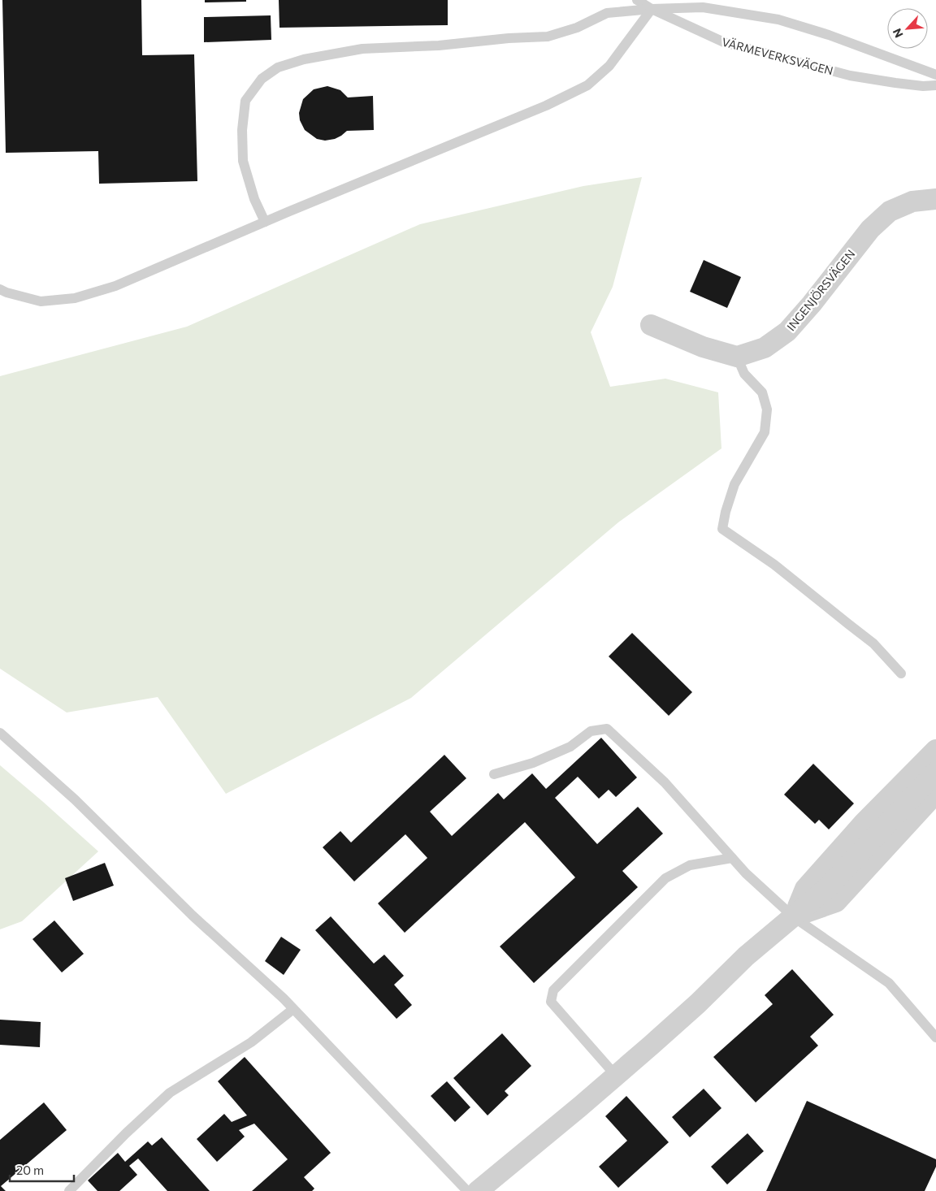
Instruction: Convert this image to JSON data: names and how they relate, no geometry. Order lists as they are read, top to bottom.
{
  "streets": {
    "street": ["INGENJÖRSVÄGEN"],
    "lane": ["VÄRMEVERKSVÄGEN"]
  },
  "scale_bar": "20 m",
  "north": "bottom left"
}
